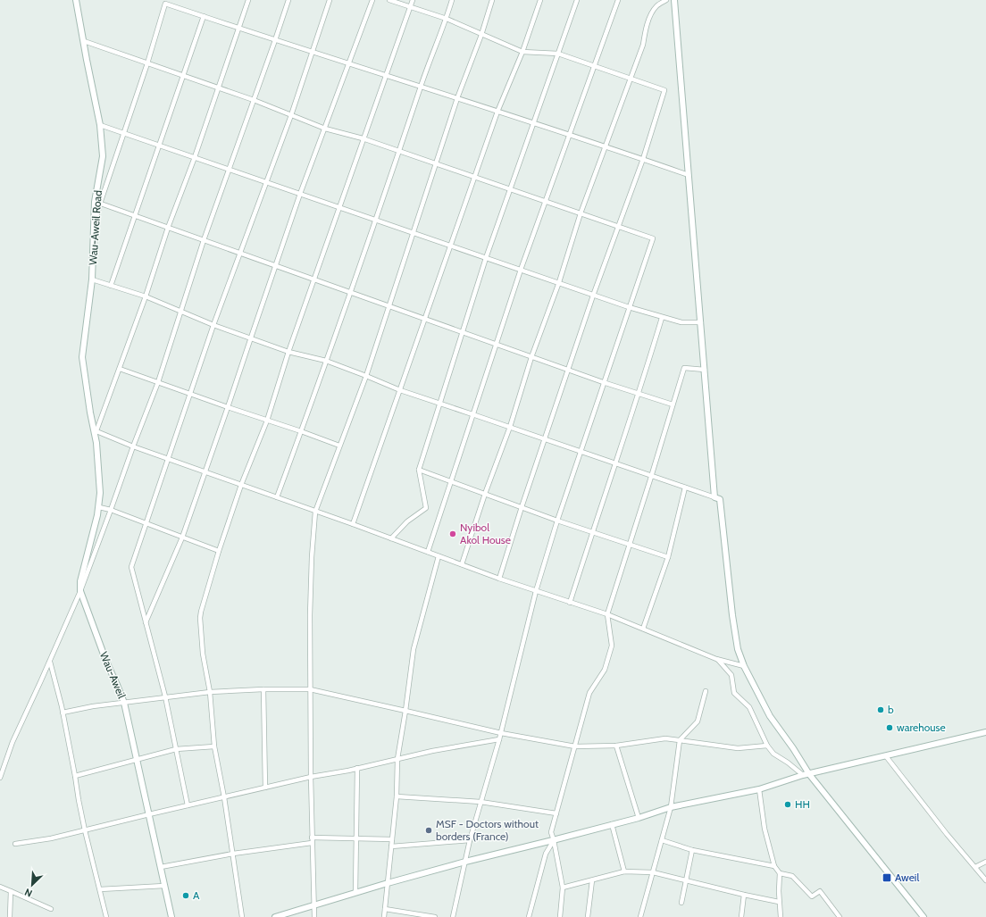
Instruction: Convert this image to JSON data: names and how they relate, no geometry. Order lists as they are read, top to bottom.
{
  "streets": {
    "street": ["Wau-Aweil Road", "Wau-Aweil"]
  },
  "crossings": [
    ["Wau-Aweil Road", "Wau-Aweil"]
  ],
  "places": {
    "other": [
      "Nyibol Akol House",
      "b",
      "warehouse",
      "HH",
      "MSF - Doctors without borders (France)",
      "A"
    ],
    "transit": ["Aweil"]
  },
  "north": "bottom left"
}
